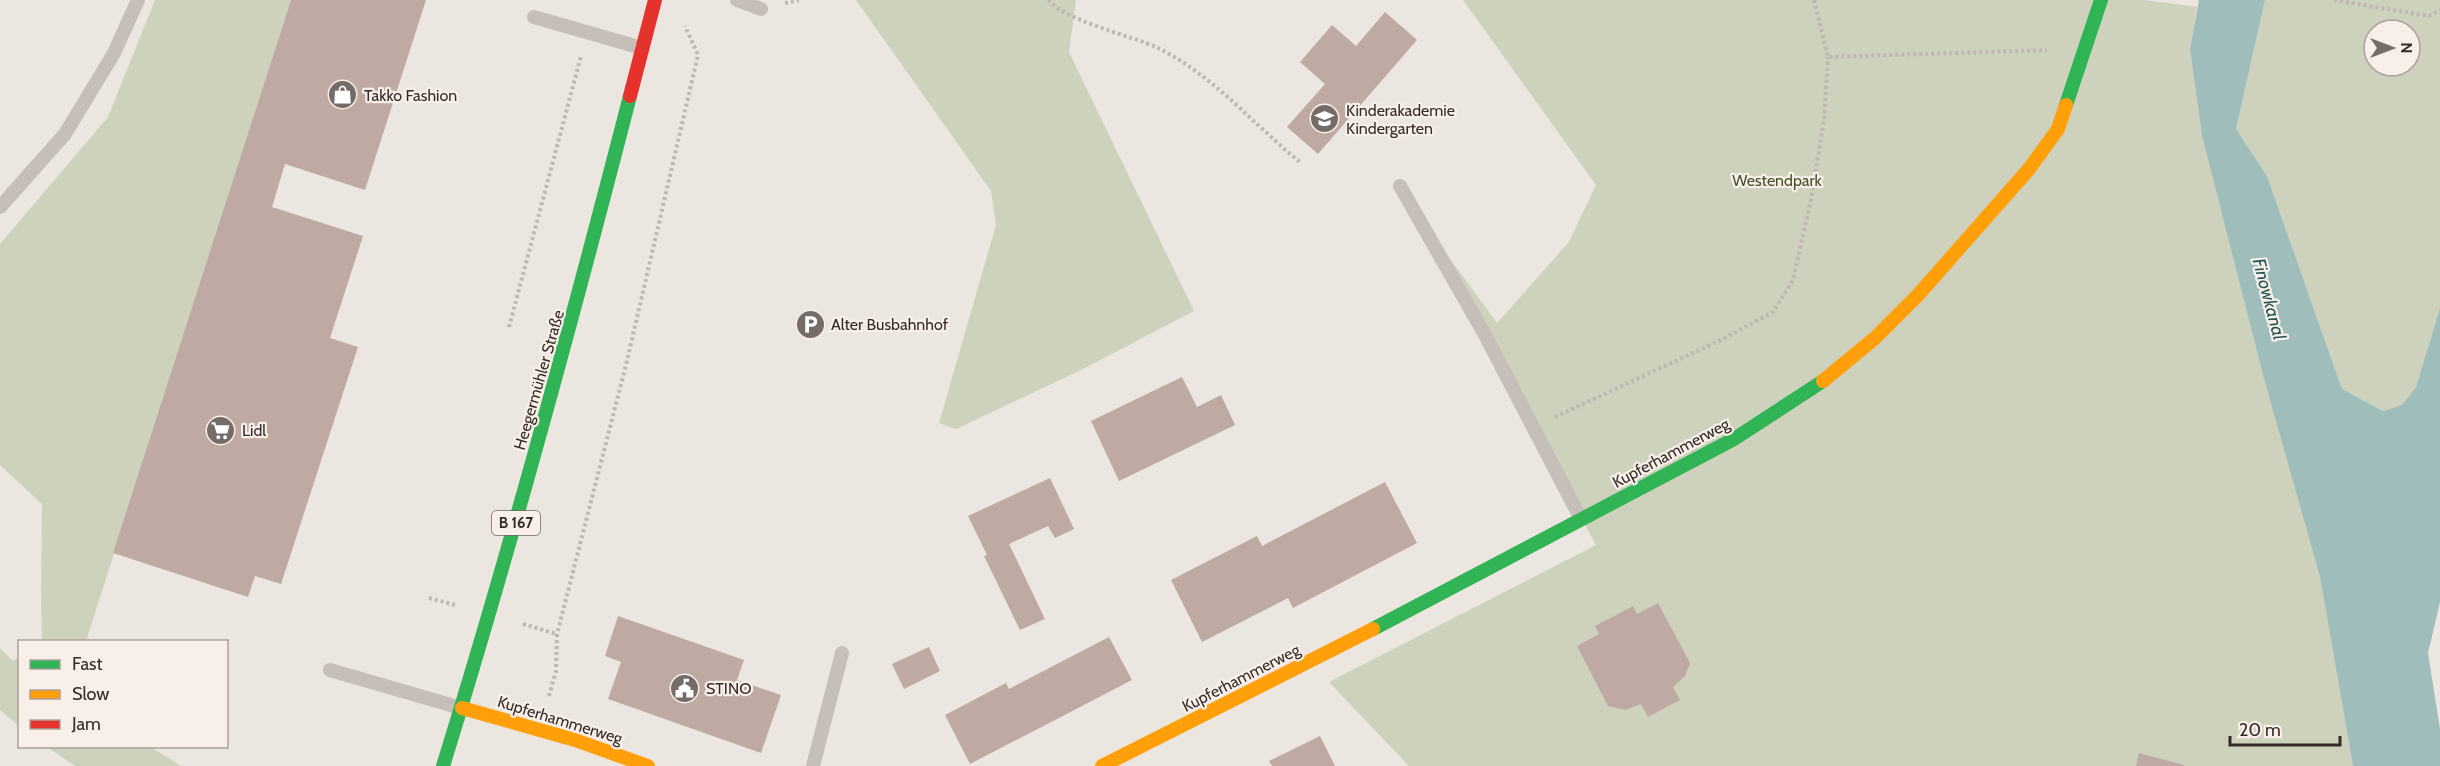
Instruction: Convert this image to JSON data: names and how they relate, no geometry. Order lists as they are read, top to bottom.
{
  "streets": {
    "street": ["Heegermühler Straße", "Kupferhammerweg", "B 167"]
  },
  "crossings": [
    ["Heegermühler Straße", "Kupferhammerweg"]
  ],
  "water": ["Finowkanal"],
  "parks": ["Westendpark"],
  "places": {
    "shop": ["Takko Fashion"],
    "school or university": ["Kinderakademie Kindergarten"],
    "parking": ["Alter Busbahnhof"],
    "supermarket": ["Lidl"],
    "public building": ["STINO"]
  },
  "legend": ["Fast", "Slow", "Jam"],
  "scale_bar": "20 m",
  "north": "right"
}
